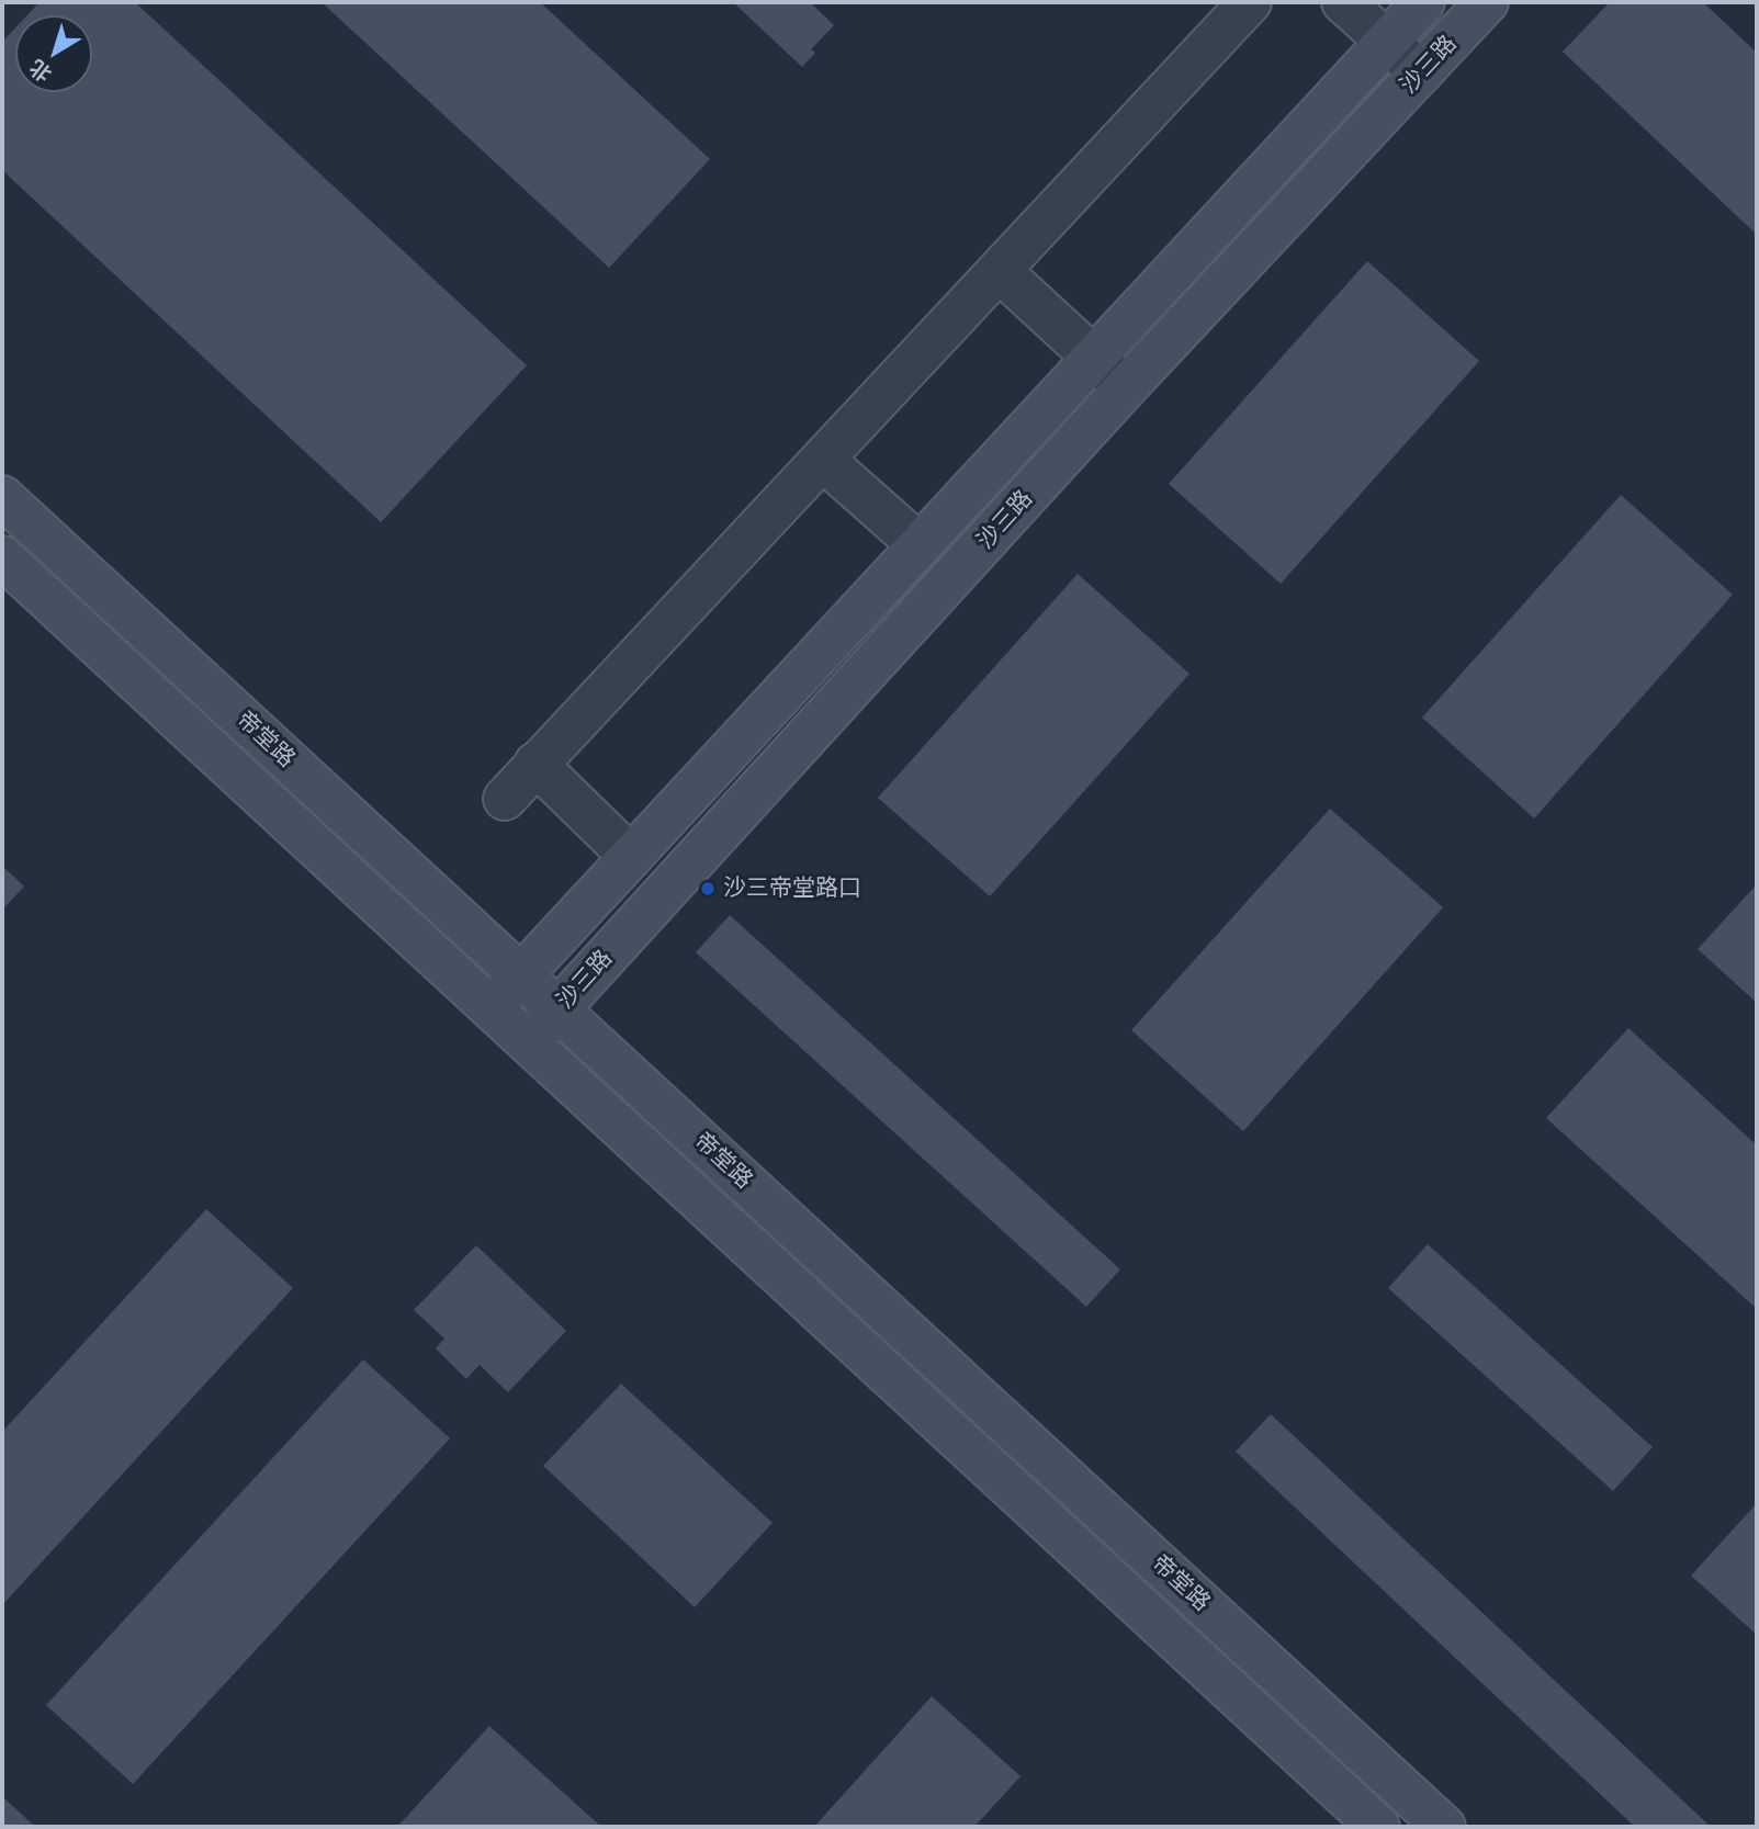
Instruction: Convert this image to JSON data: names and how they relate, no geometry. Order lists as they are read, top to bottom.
{
  "streets": {
    "street": ["沙三路", "帝堂路"]
  },
  "crossings": [
    ["沙三路", "帝堂路"]
  ],
  "places": ["沙三帝堂路口"],
  "north": "bottom left"
}
